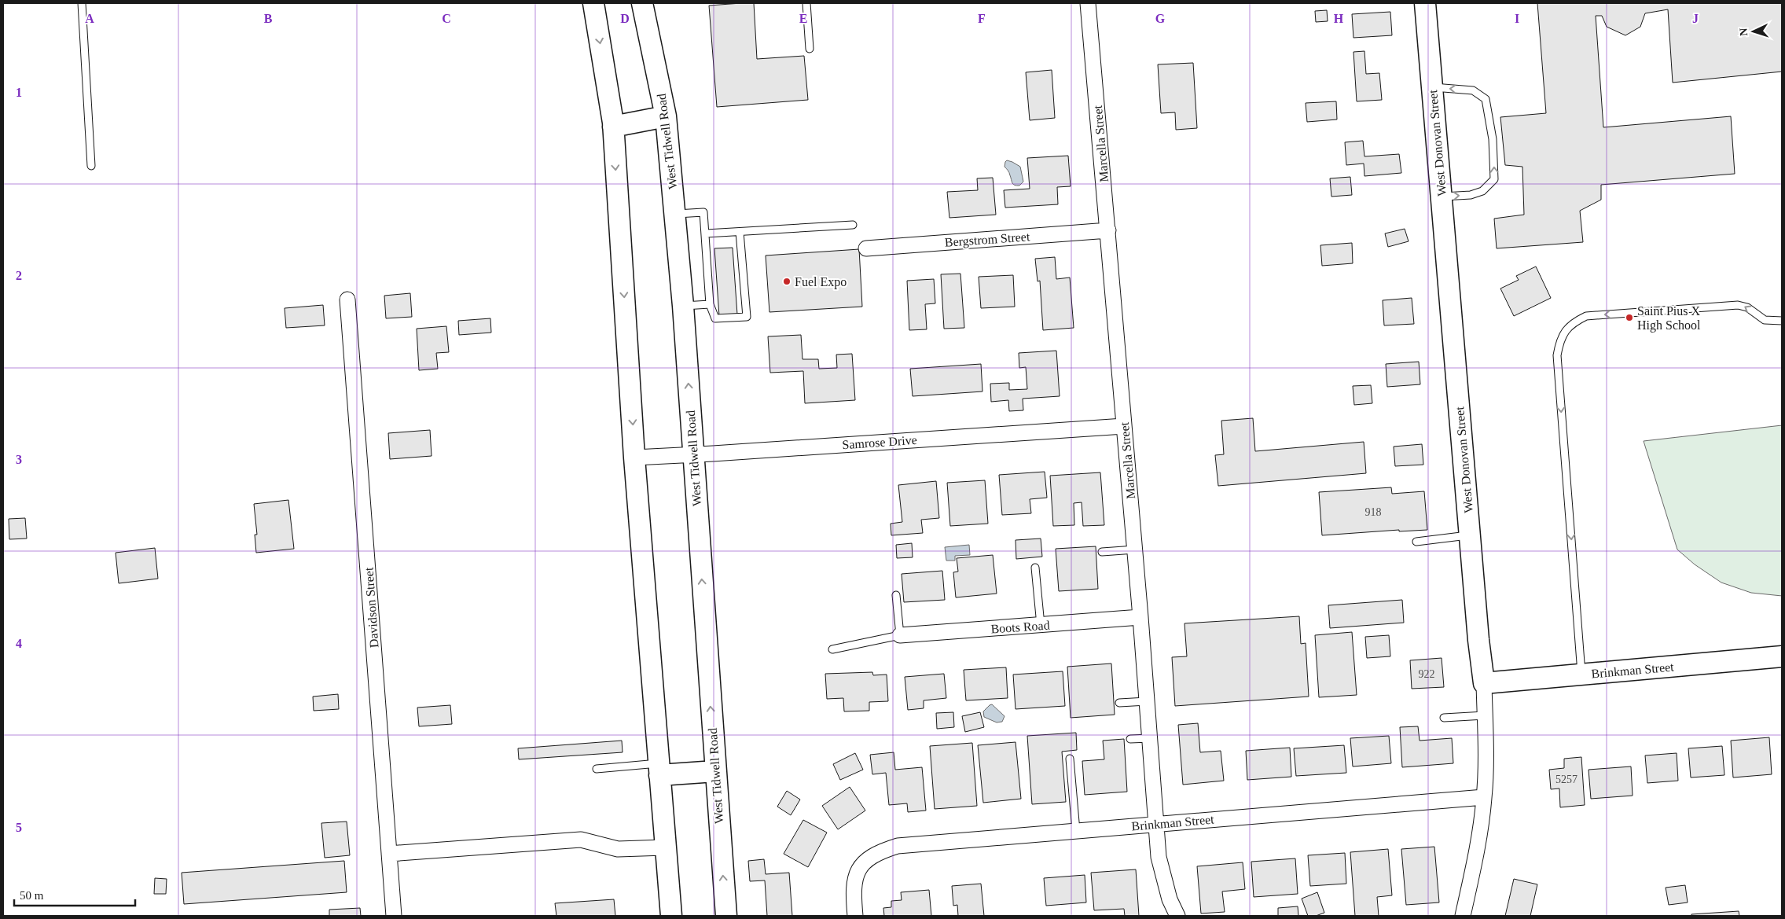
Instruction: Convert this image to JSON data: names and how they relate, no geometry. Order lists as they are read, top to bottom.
{
  "streets": {
    "main road": ["West Tidwell Road", "West Donovan Street", "Brinkman Street"],
    "street": [
      "Marcella Street",
      "Bergstrom Street",
      "Samrose Drive",
      "Davidson Street",
      "Boots Road"
    ]
  },
  "crossings": [
    ["West Tidwell Road", "Samrose Drive"],
    ["West Donovan Street", "Brinkman Street"],
    ["Marcella Street", "Bergstrom Street"],
    ["Marcella Street", "Samrose Drive"],
    ["Marcella Street", "Boots Road"],
    ["Marcella Street", "Brinkman Street"]
  ],
  "places": ["Fuel Expo", "Saint Pius X High School"],
  "house_numbers": ["918", "922", "5257"],
  "scale_bar": "50 m",
  "north": "left",
  "grid": {
    "columns": [
      "A",
      "B",
      "C",
      "D",
      "E",
      "F",
      "G",
      "H",
      "I",
      "J"
    ],
    "rows": [
      "1",
      "2",
      "3",
      "4",
      "5"
    ]
  }
}
